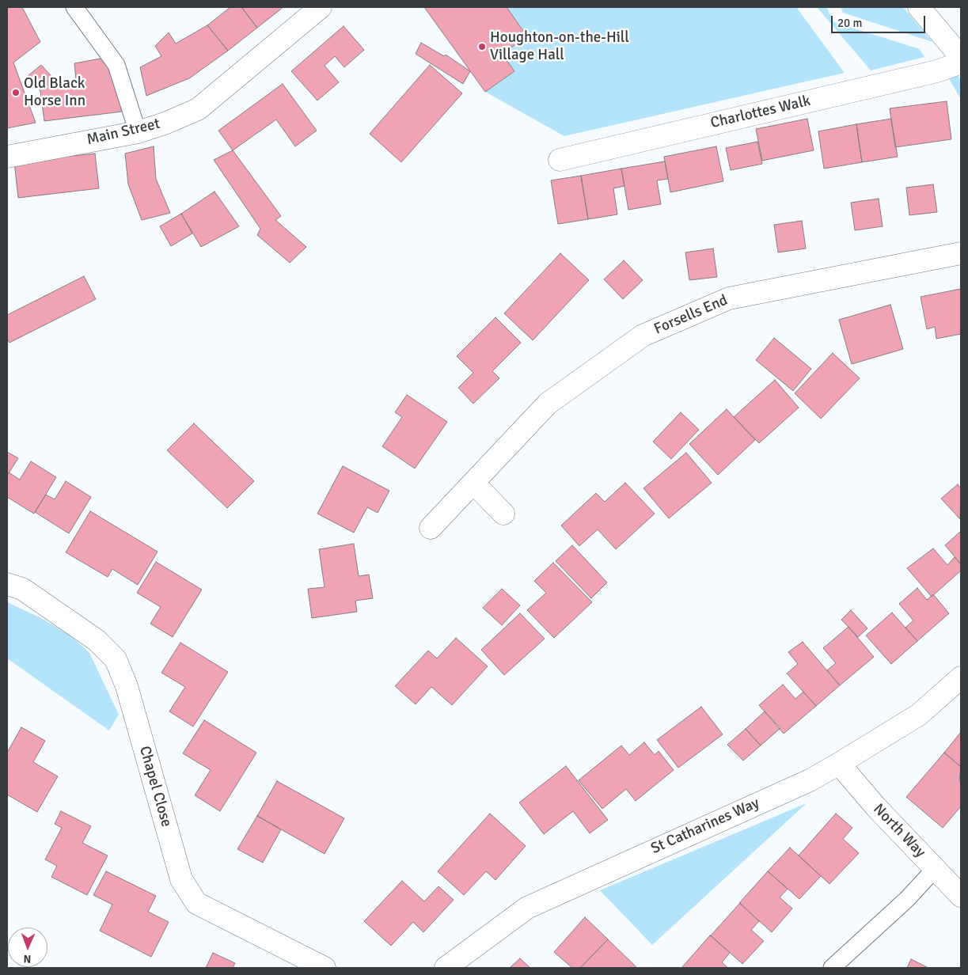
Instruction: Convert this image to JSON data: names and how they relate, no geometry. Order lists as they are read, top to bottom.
{
  "streets": {
    "street": [
      "Charlottes Walk",
      "Main Street",
      "Forsells End",
      "Chapel Close",
      "St Catharines Way",
      "North Way"
    ]
  },
  "crossings": [
    ["St Catharines Way", "North Way"]
  ],
  "places": ["Houghton-on-the-Hill Village Hall", "Old Black Horse Inn"],
  "scale_bar": "20 m",
  "north": "bottom"
}
